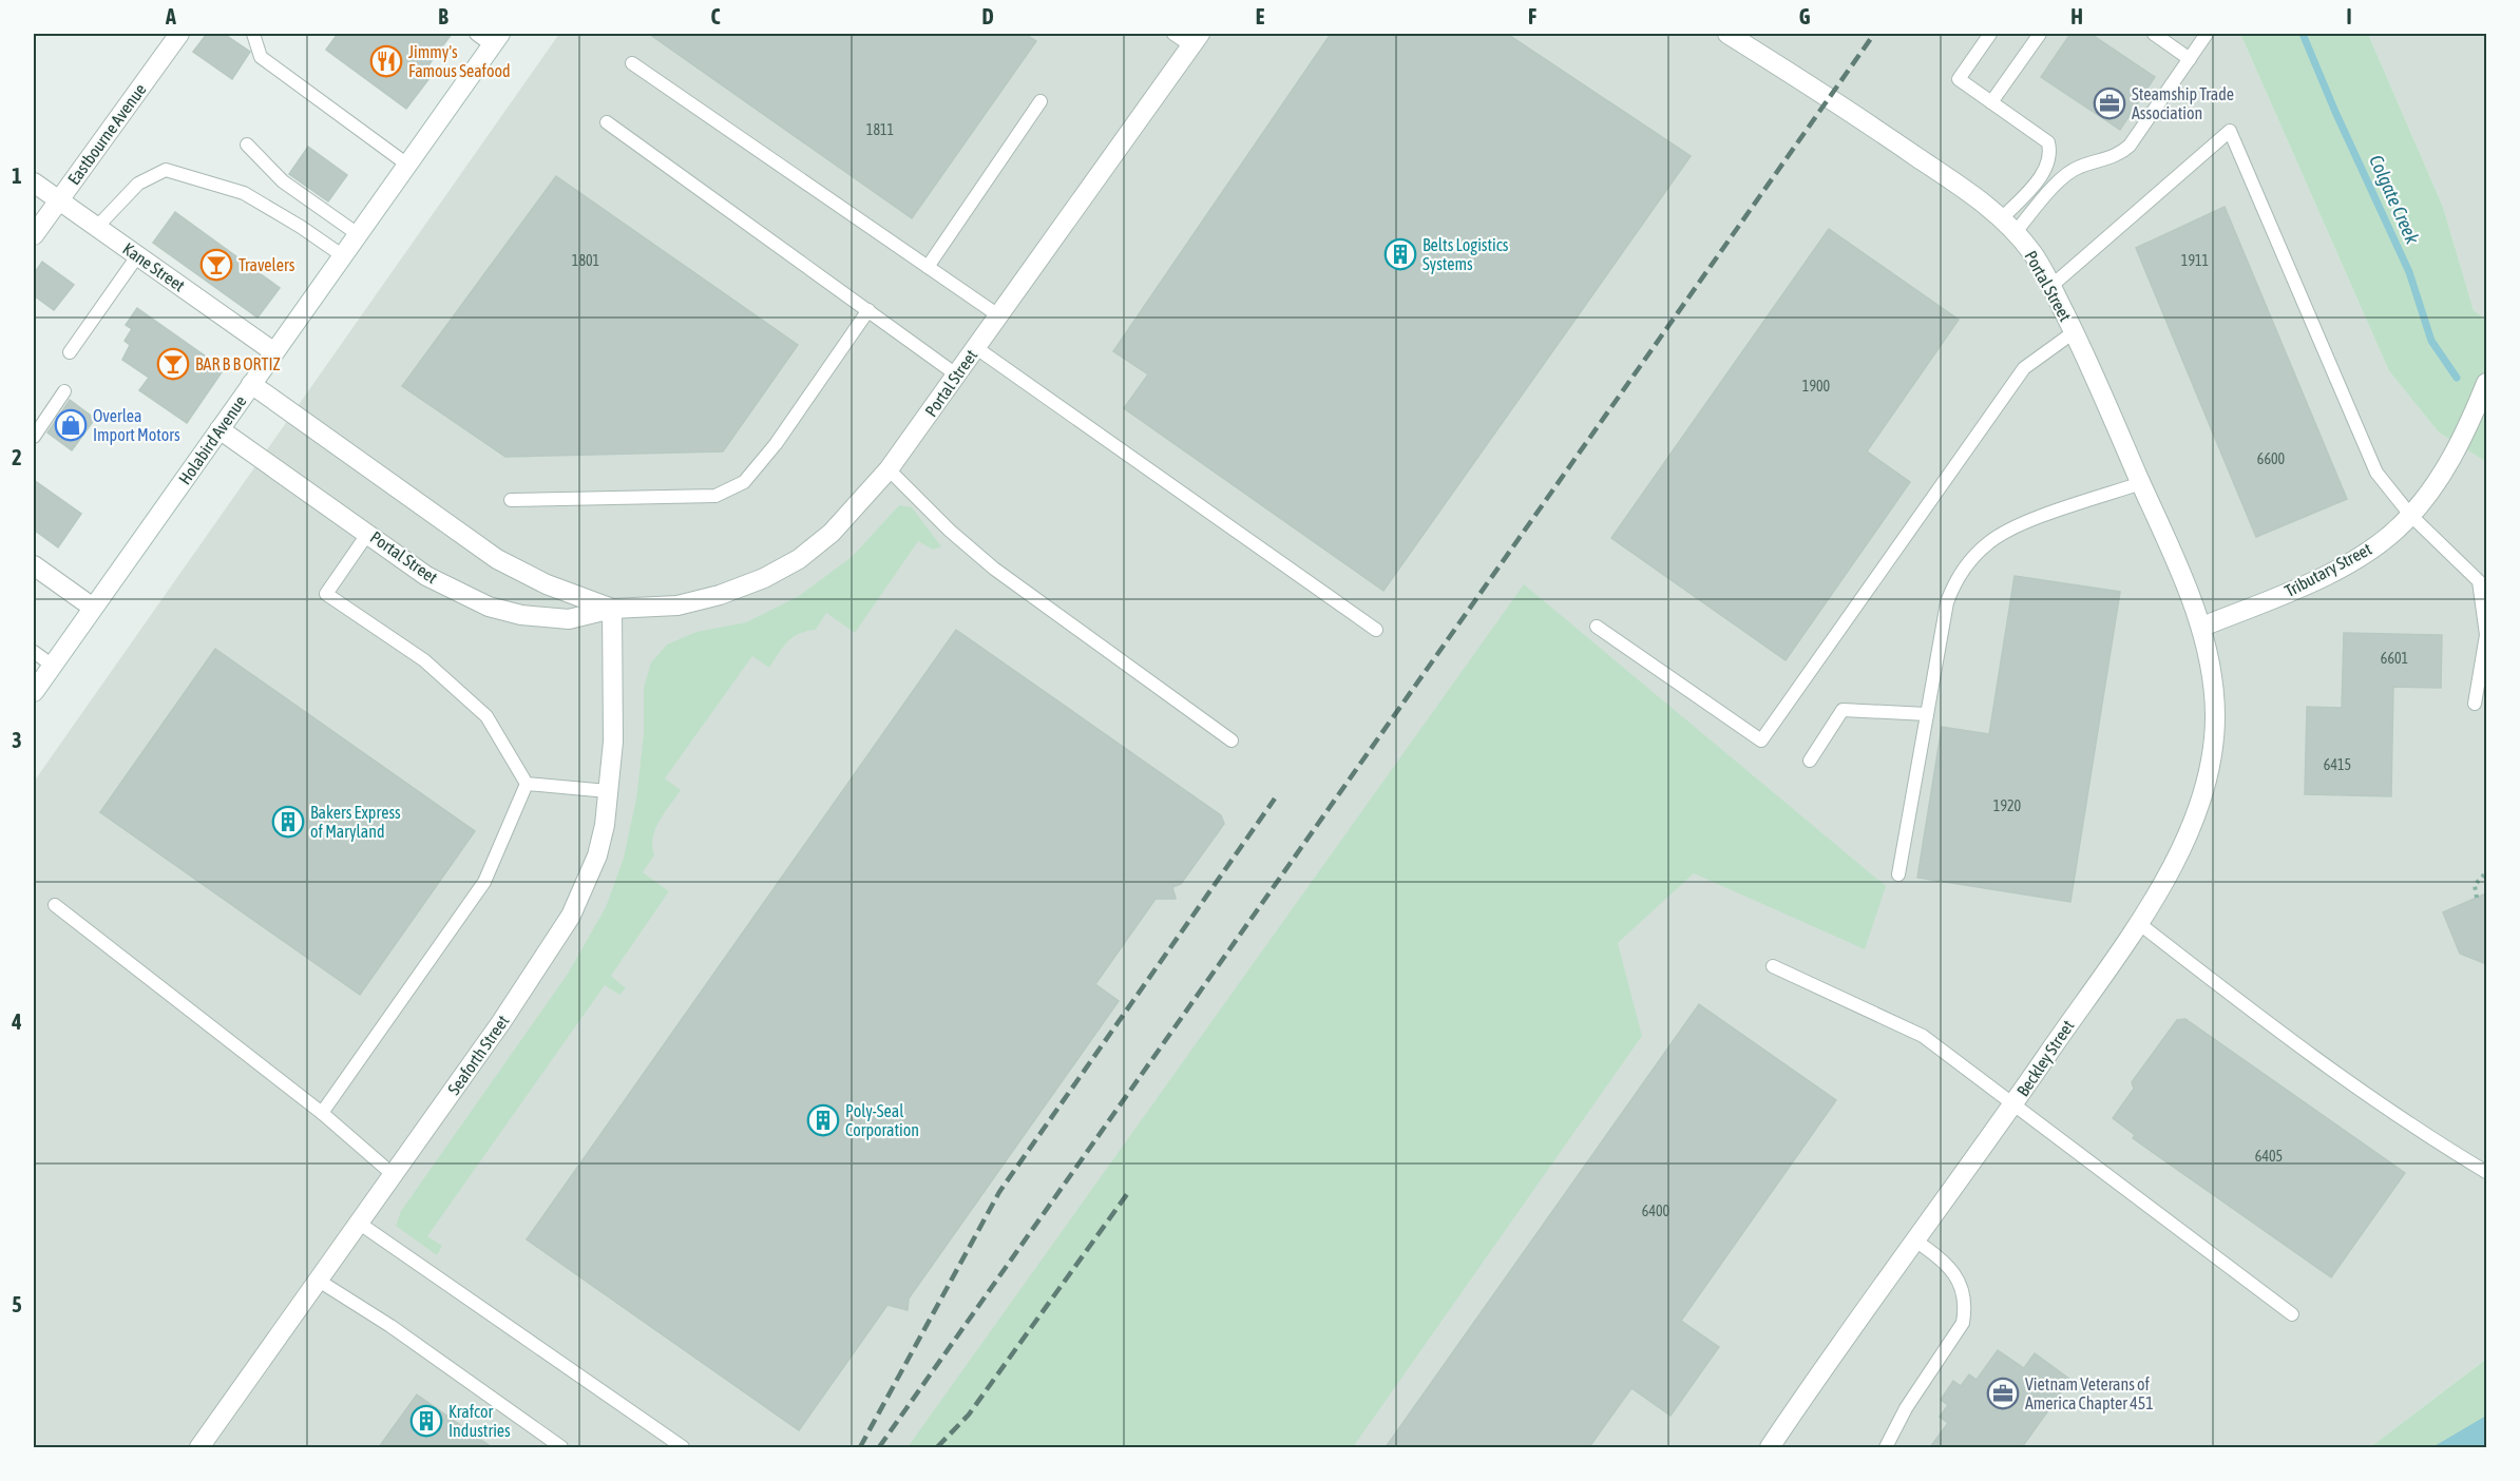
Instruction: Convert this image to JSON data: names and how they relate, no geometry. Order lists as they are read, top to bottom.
{
  "streets": {
    "street": [
      "Eastbourne Avenue",
      "Kane Street",
      "Portal Street",
      "Holabird Avenue",
      "Tributary Street",
      "Seaforth Street",
      "Beckley Street"
    ]
  },
  "crossings": [
    ["Eastbourne Avenue", "Kane Street"],
    ["Kane Street", "Holabird Avenue"],
    ["Portal Street", "Holabird Avenue"],
    ["Portal Street", "Tributary Street"],
    ["Portal Street", "Seaforth Street"],
    ["Portal Street", "Beckley Street"],
    ["Tributary Street", "Beckley Street"]
  ],
  "water": ["Colgate Creek"],
  "places": {
    "restaurant": ["Jimmy's Famous Seafood"],
    "office": ["Steamship Trade Association", "Vietnam Veterans of America Chapter 451"],
    "building": [
      "Belts Logistics Systems",
      "Bakers Express of Maryland",
      "Poly-Seal Corporation",
      "Krafcor Industries"
    ],
    "bar": ["Travelers", "BAR B B ORTIZ"],
    "shop": ["Overlea Import Motors"]
  },
  "house_numbers": [
    "1811",
    "1801",
    "1911",
    "1900",
    "6600",
    "6601",
    "6415",
    "1920",
    "6405",
    "6400"
  ],
  "grid": {
    "columns": [
      "A",
      "B",
      "C",
      "D",
      "E",
      "F",
      "G",
      "H",
      "I"
    ],
    "rows": [
      "1",
      "2",
      "3",
      "4",
      "5"
    ]
  }
}
